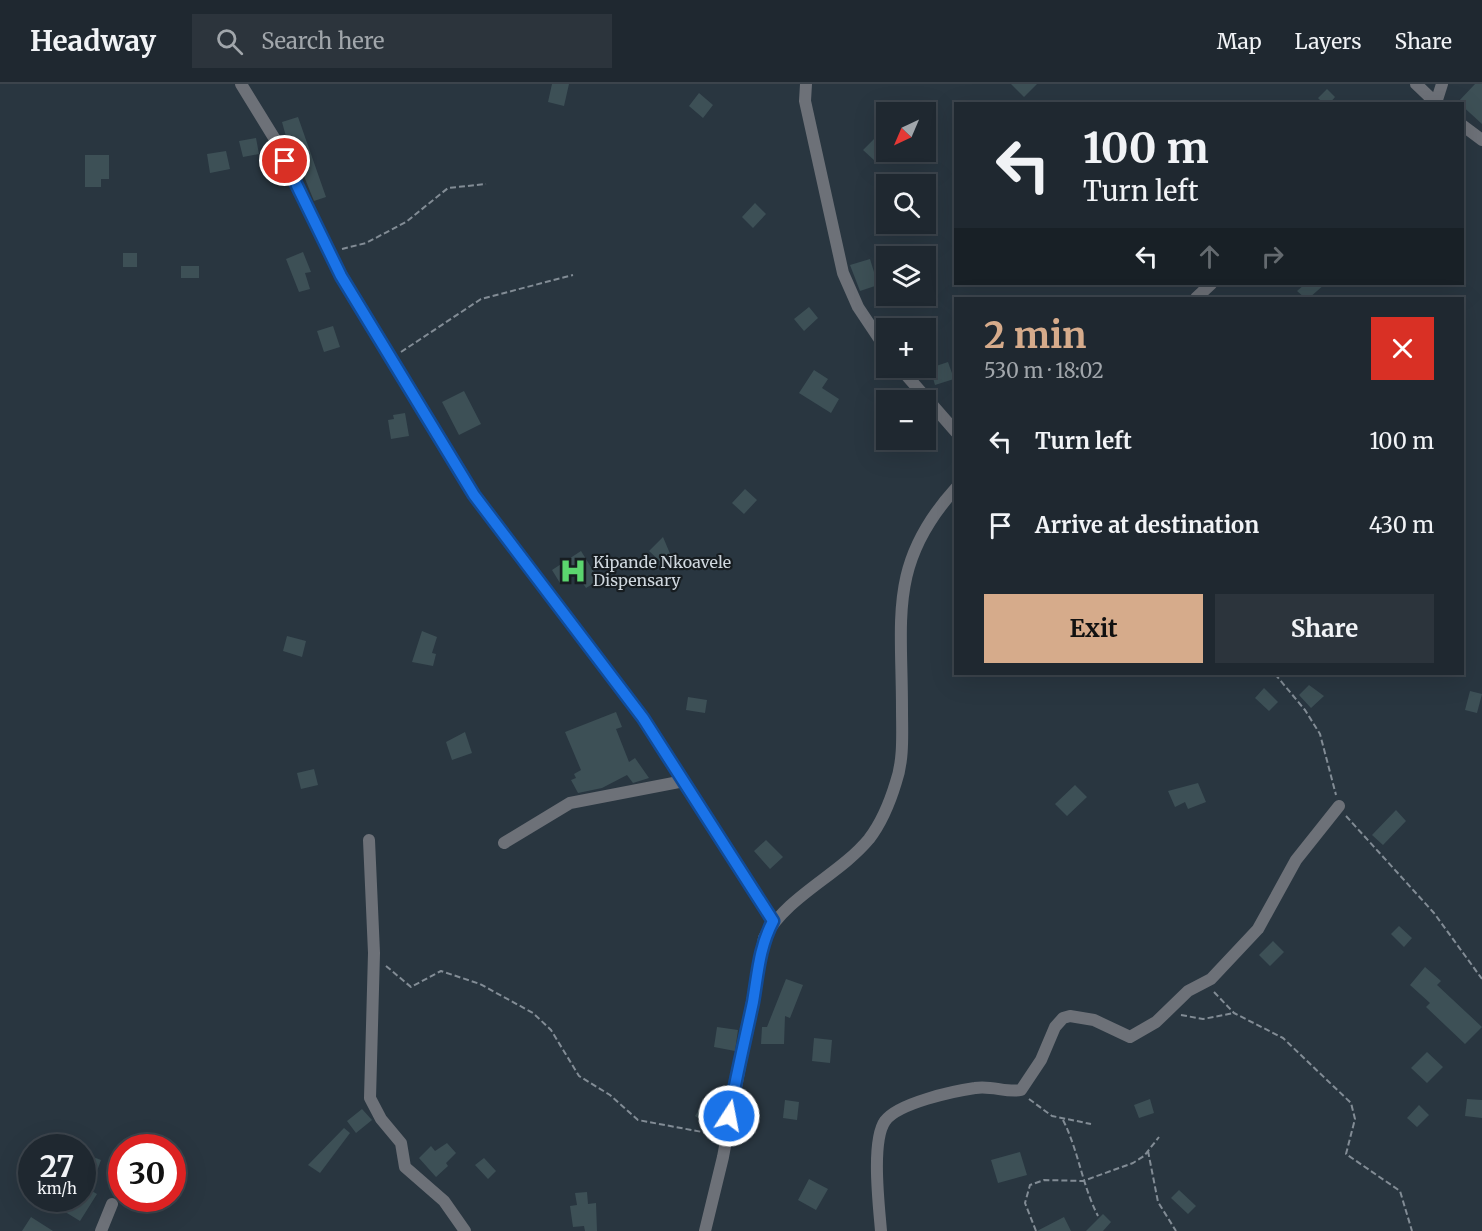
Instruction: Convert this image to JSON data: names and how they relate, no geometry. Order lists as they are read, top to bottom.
{
  "places": {
    "hospital": ["Kipande Nkoavele Dispensary"]
  },
  "north": "bottom left",
  "page": {
    "header": "Headway",
    "search": "Search here",
    "nav": ["Map", "Layers", "Share"],
    "map_buttons": ["+", "−"],
    "turn": ["100 m", "Turn left"],
    "heading": ["2 min", "530 m · 18:02"],
    "list": [
      {
        "name": "Turn left",
        "value": "100 m"
      },
      {
        "name": "Arrive at destination",
        "value": "430 m"
      }
    ],
    "buttons": ["Exit", "Share"],
    "speed": "27 km/h",
    "limit": "30"
  }
}
